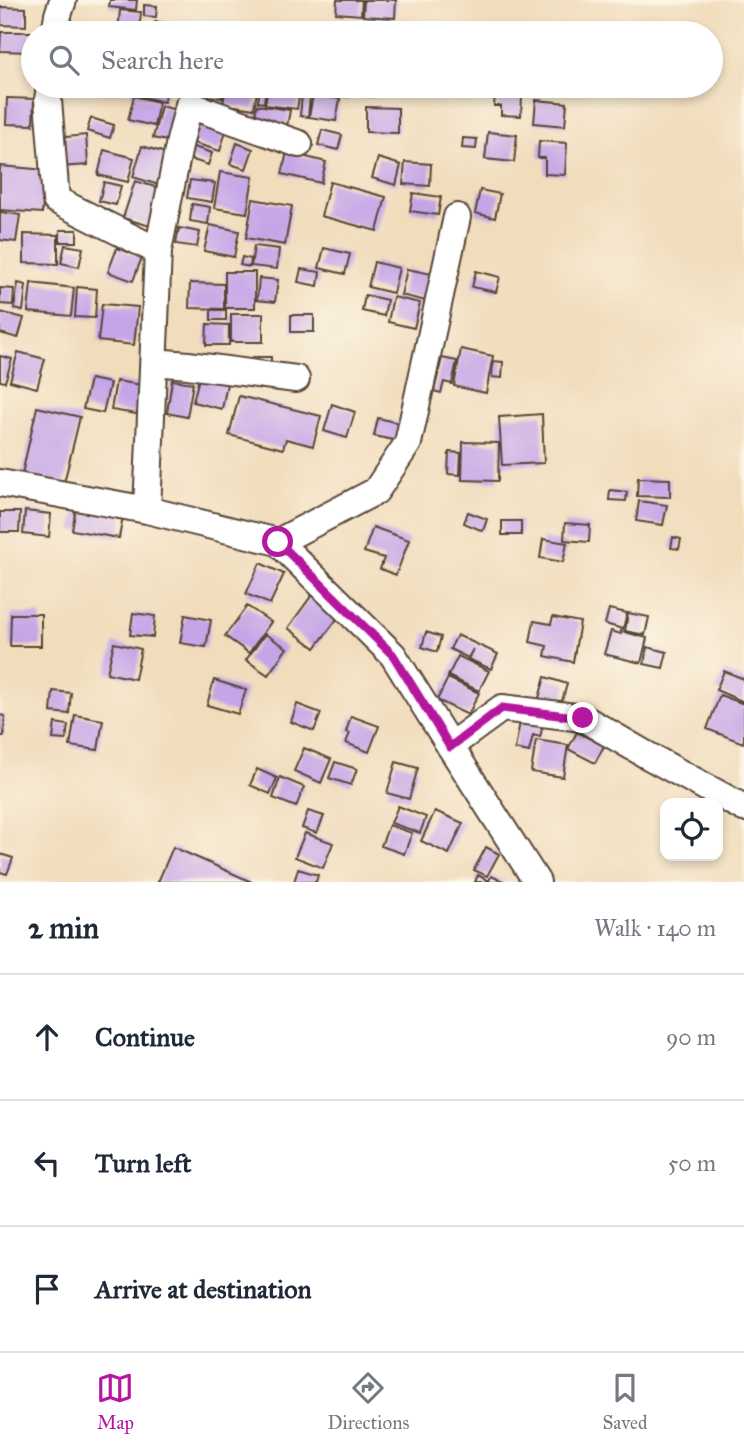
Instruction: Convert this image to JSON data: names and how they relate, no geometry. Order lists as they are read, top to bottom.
{
  "page": {
    "search": "Search here",
    "heading": ["2 min", "Walk · 140 m"],
    "list": [
      ["Continue", "90 m"],
      ["Turn left", "50 m"],
      "Arrive at destination"
    ],
    "nav": ["Map", "Directions", "Saved"]
  }
}
